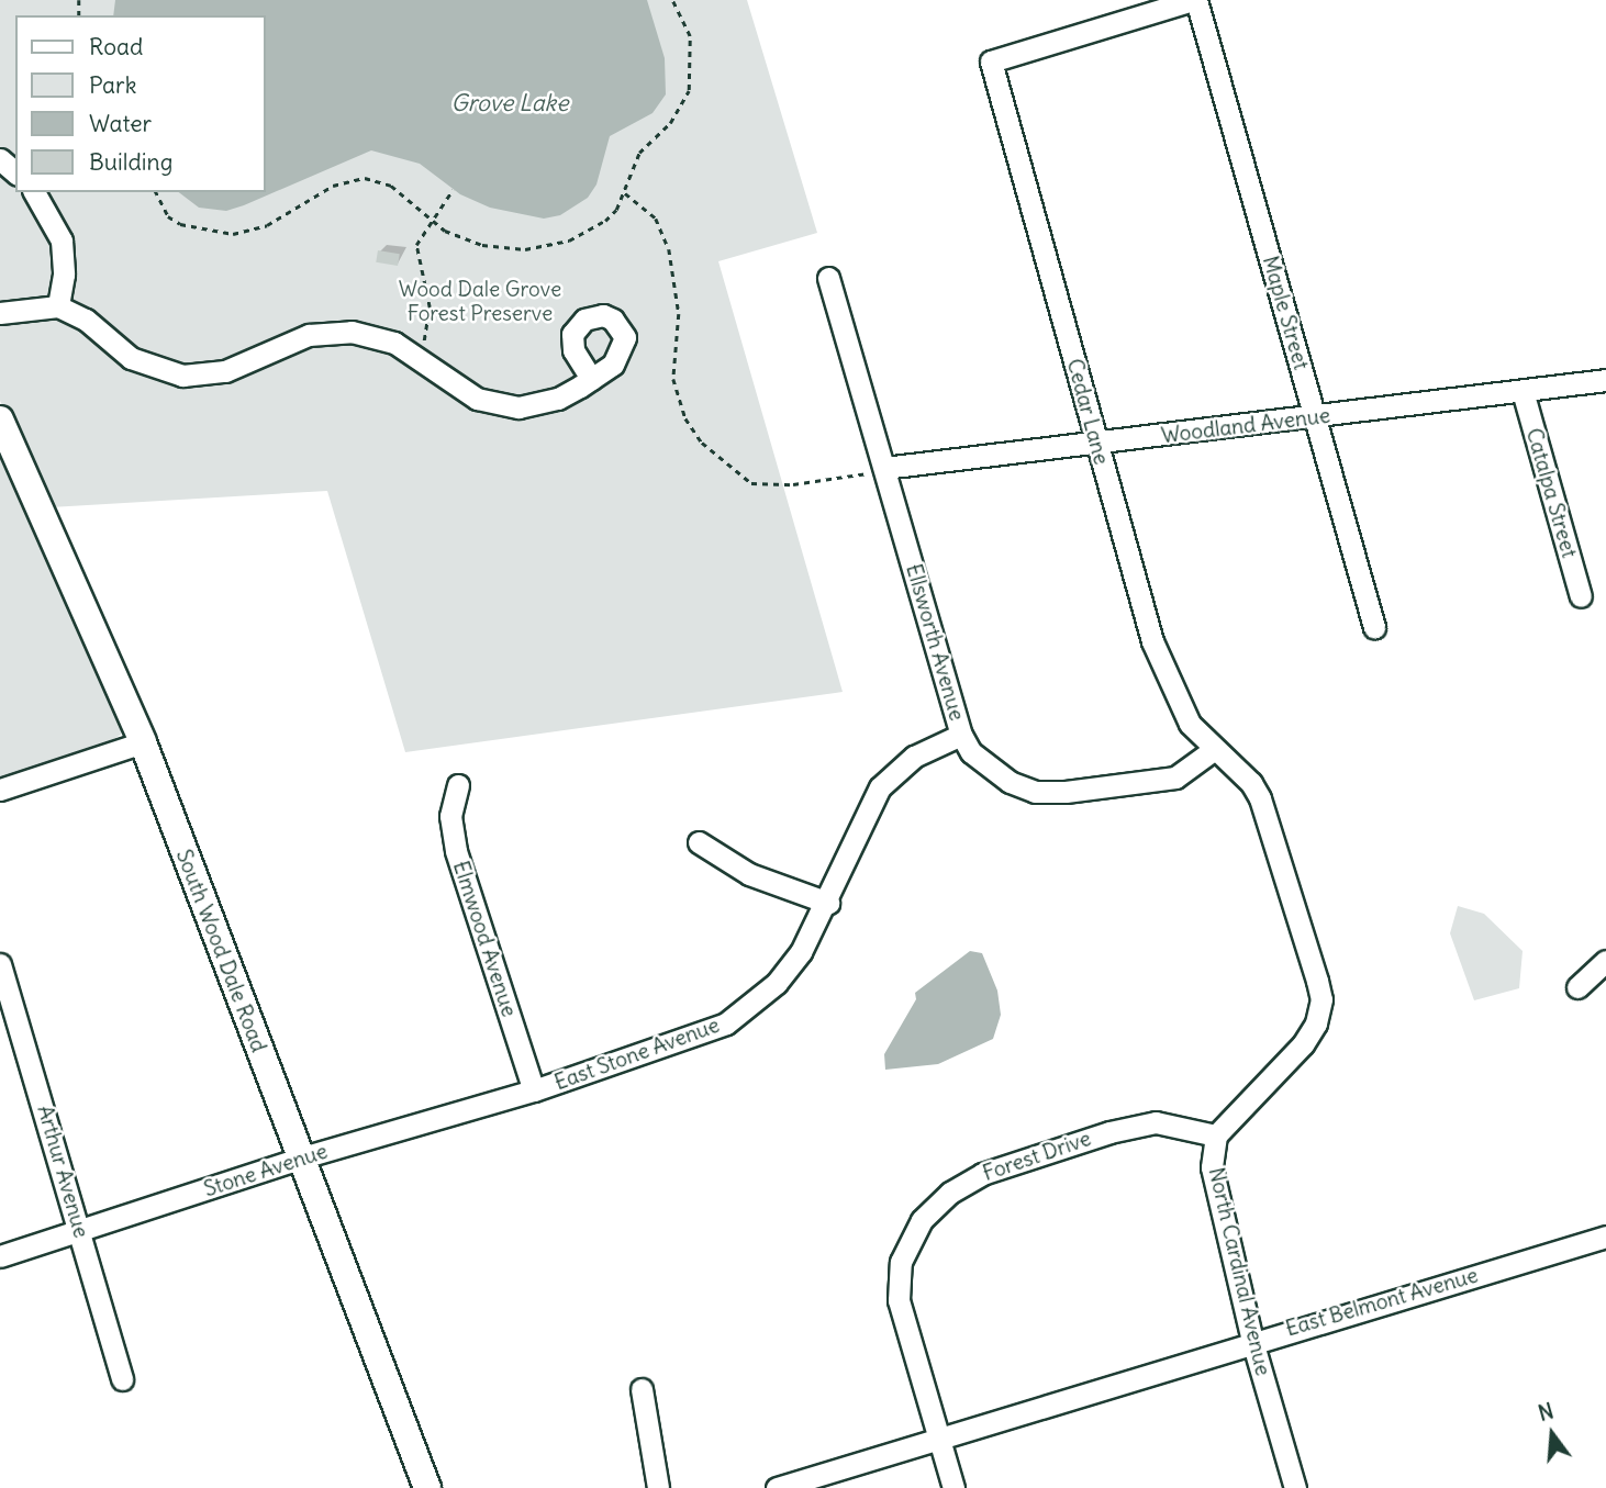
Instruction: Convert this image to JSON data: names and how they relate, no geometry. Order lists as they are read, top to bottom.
{
  "streets": {
    "main road": ["South Wood Dale Road"],
    "street": [
      "Maple Street",
      "Cedar Lane",
      "Woodland Avenue",
      "Catalpa Street",
      "Ellsworth Avenue",
      "Elmwood Avenue",
      "East Stone Avenue",
      "Forest Drive",
      "Stone Avenue",
      "Arthur Avenue",
      "North Cardinal Avenue",
      "East Belmont Avenue"
    ]
  },
  "crossings": [
    ["Maple Street", "Cedar Lane"],
    ["Maple Street", "Woodland Avenue"],
    ["Cedar Lane", "Woodland Avenue"],
    ["Cedar Lane", "Ellsworth Avenue"],
    ["Woodland Avenue", "Catalpa Street"],
    ["Woodland Avenue", "Ellsworth Avenue"],
    ["Ellsworth Avenue", "East Stone Avenue"],
    ["Elmwood Avenue", "East Stone Avenue"],
    ["Elmwood Avenue", "Stone Avenue"],
    ["South Wood Dale Road", "Stone Avenue"],
    ["East Stone Avenue", "Stone Avenue"],
    ["Forest Drive", "North Cardinal Avenue"],
    ["Forest Drive", "East Belmont Avenue"],
    ["Stone Avenue", "Arthur Avenue"],
    ["North Cardinal Avenue", "East Belmont Avenue"]
  ],
  "water": ["Grove Lake"],
  "parks": ["Wood Dale Grove Forest Preserve"],
  "legend": [
    "Road",
    "Park",
    "Water",
    "Building"
  ],
  "north": "top"
}
